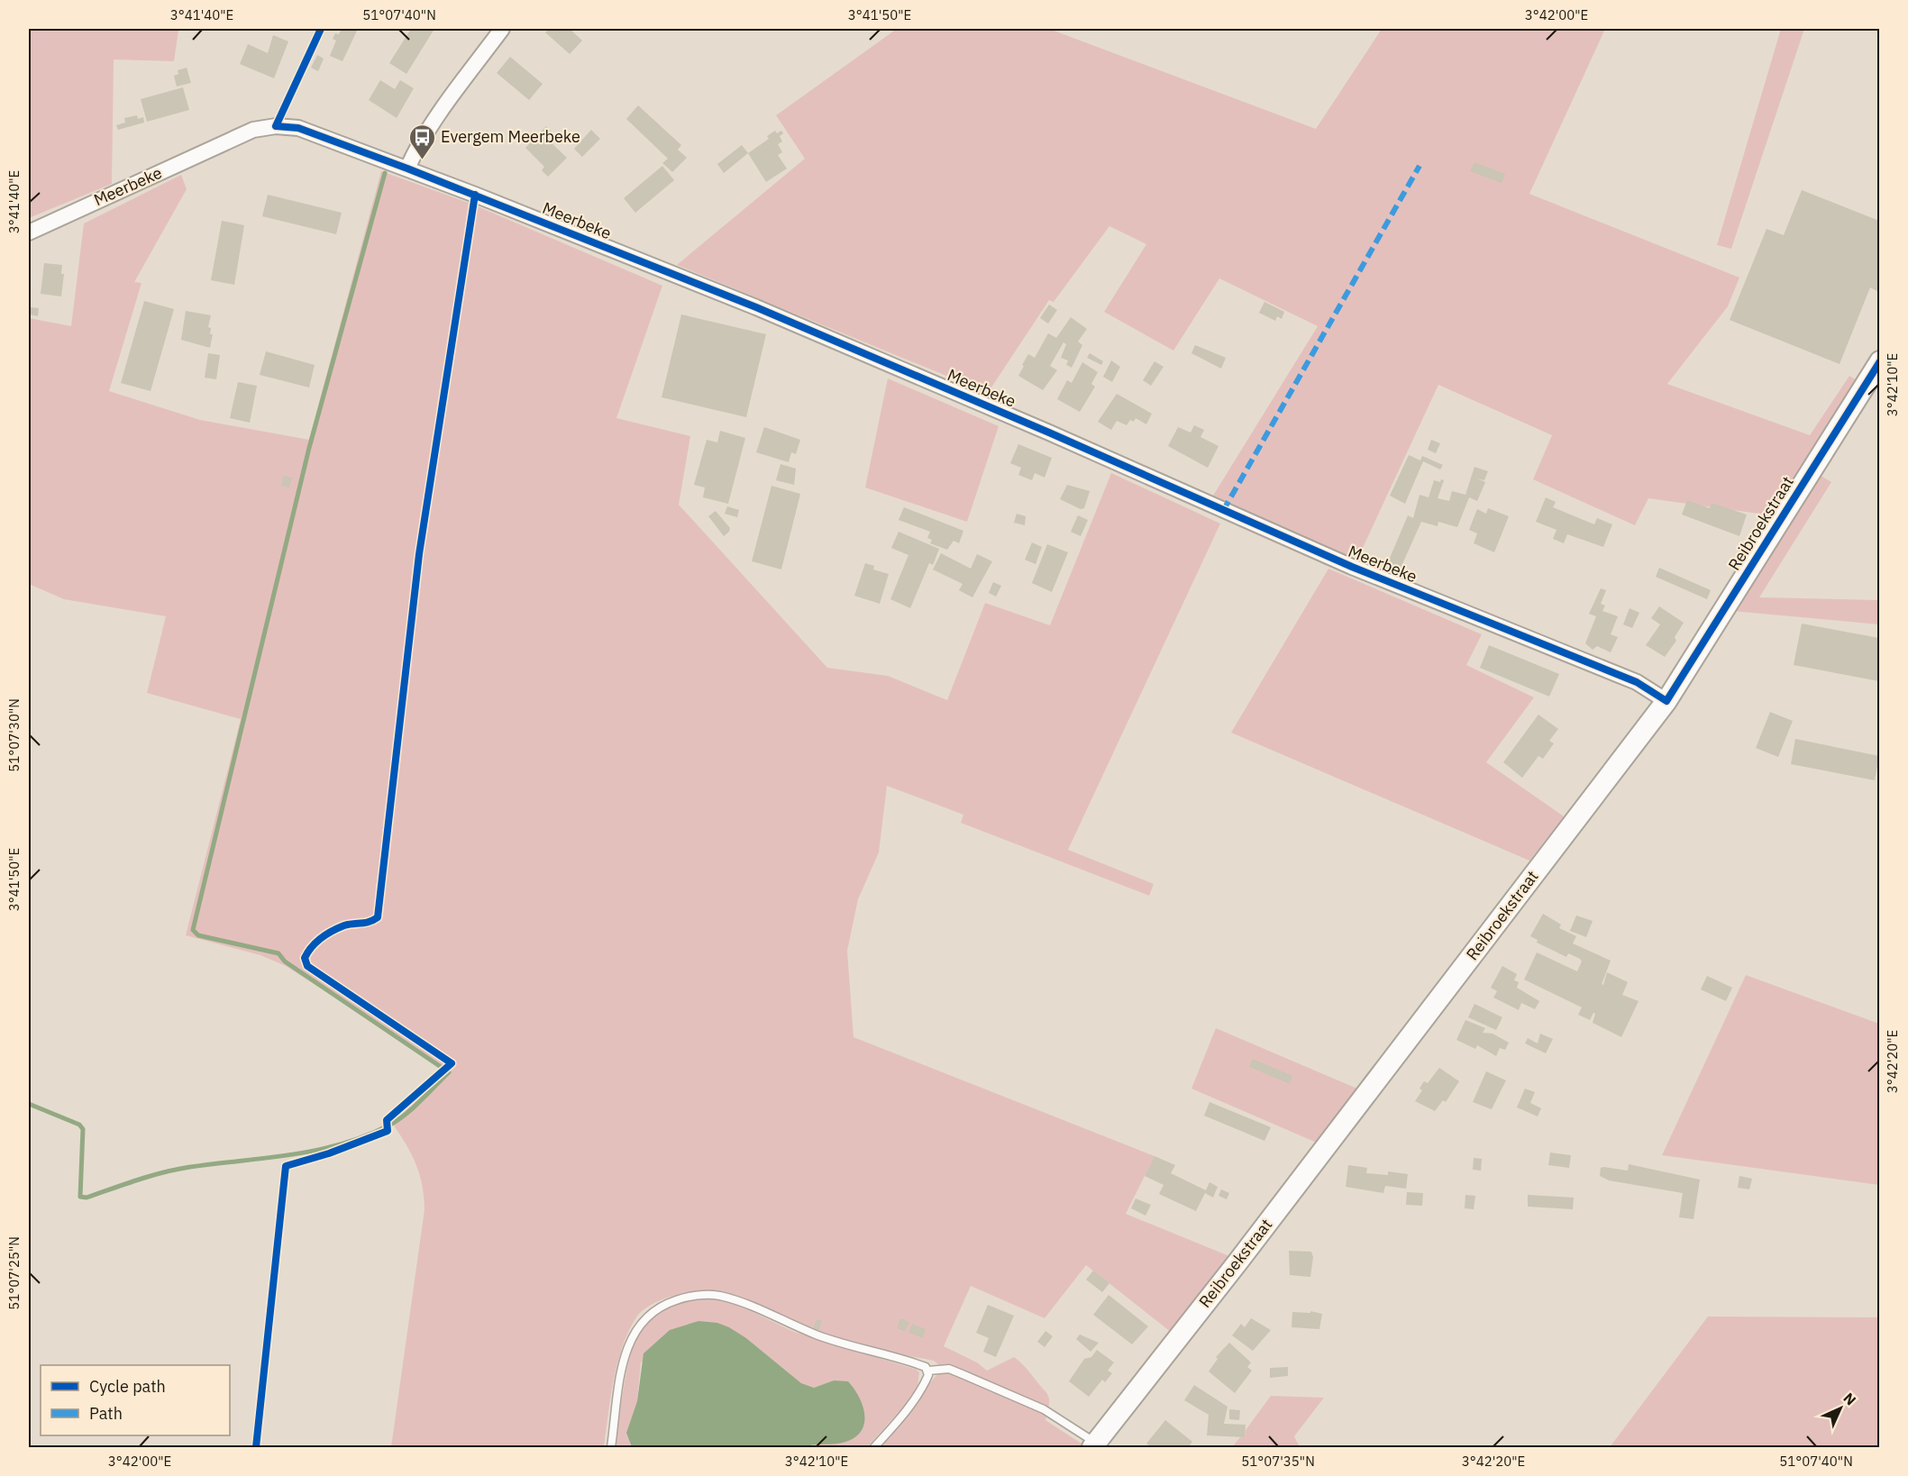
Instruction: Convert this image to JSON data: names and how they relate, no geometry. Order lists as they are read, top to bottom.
{
  "streets": {
    "street": ["Meerbeke", "Reibroekstraat"]
  },
  "crossings": [
    ["Meerbeke", "Reibroekstraat"]
  ],
  "places": {
    "bus stop": ["Evergem Meerbeke"]
  },
  "legend": ["Cycle path", "Path"],
  "north": "top right",
  "coordinates": [
    "3°41'40\"E",
    "51°07'40\"N",
    "3°41'50\"E",
    "3°42'00\"E",
    "3°42'10\"E",
    "51°07'30\"N",
    "3°42'20\"E",
    "51°07'25\"N",
    "51°07'35\"N"
  ]
}
